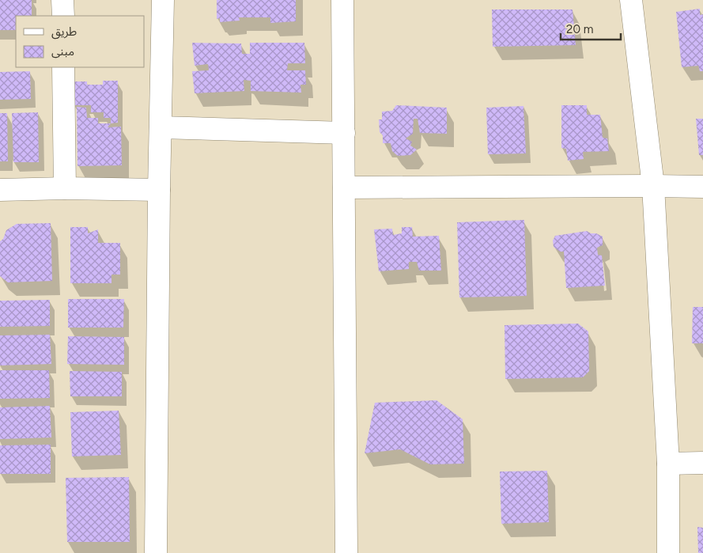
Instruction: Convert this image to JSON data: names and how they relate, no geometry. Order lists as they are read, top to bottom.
{
  "legend": ["طريق", "مبنى"],
  "scale_bar": "20 m"
}
